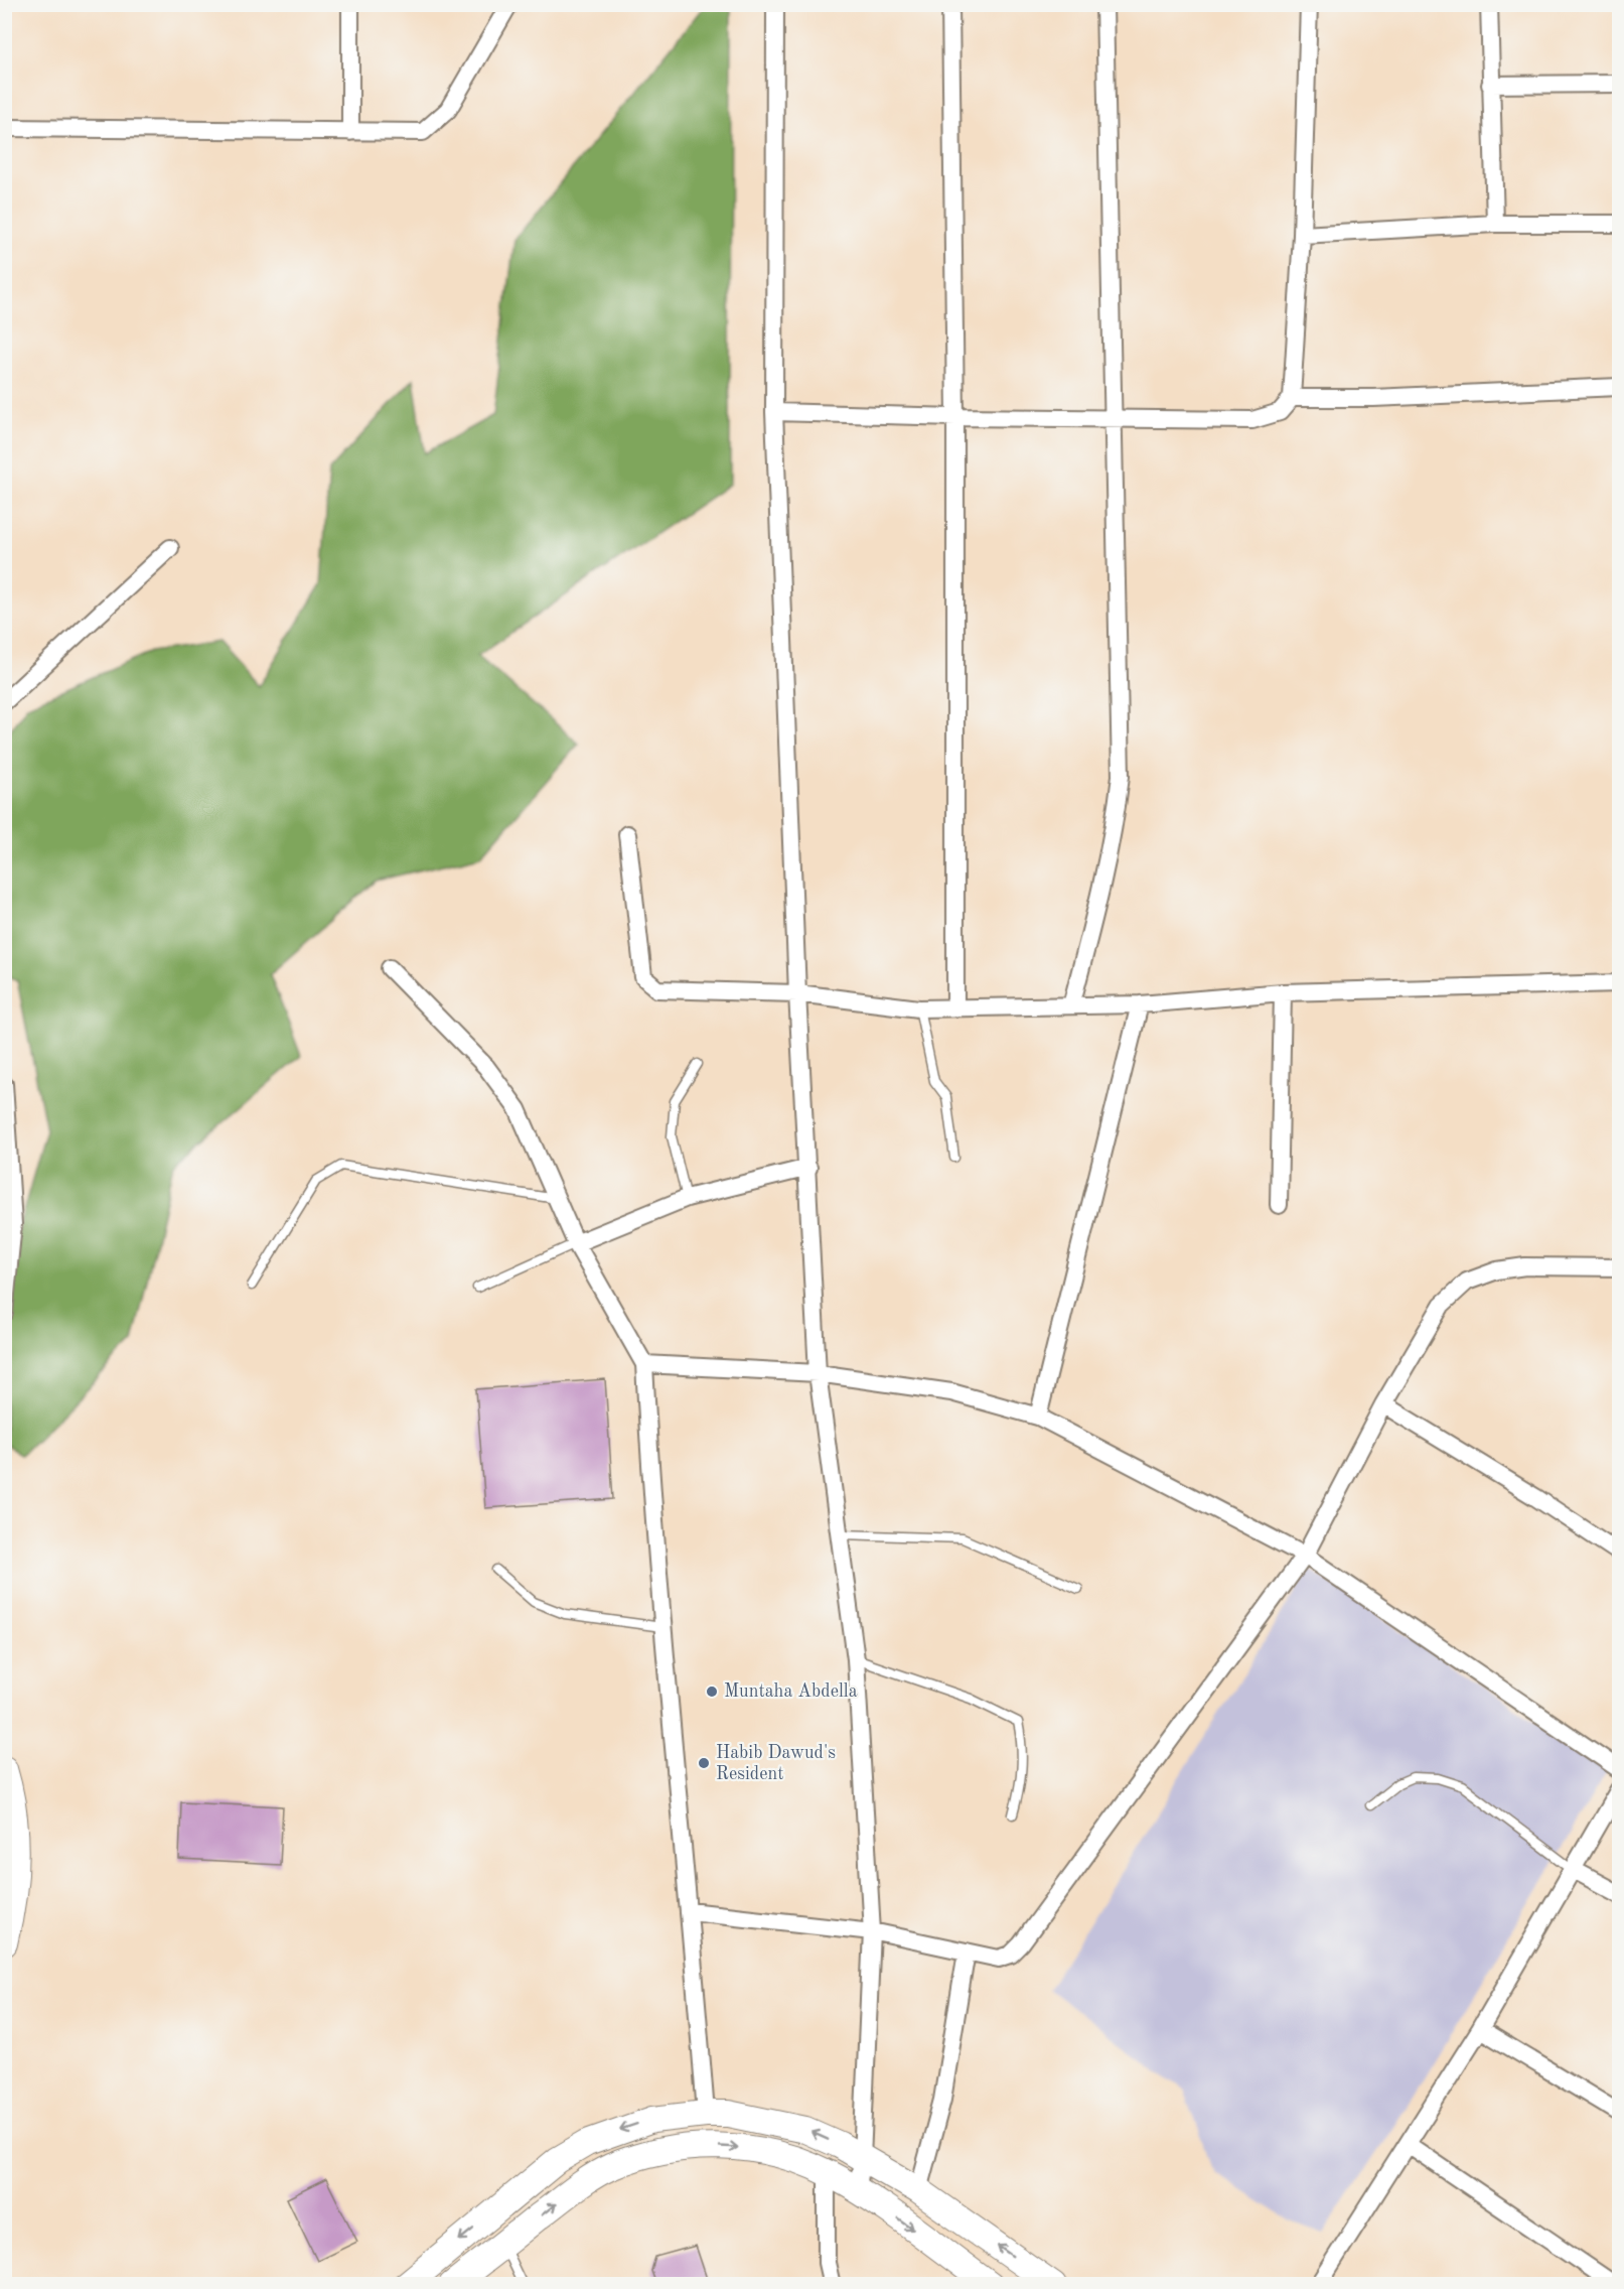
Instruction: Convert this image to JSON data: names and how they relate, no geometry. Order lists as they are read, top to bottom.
{
  "places": ["Muntaha Abdella", "Habib Dawud's Resident"]
}
